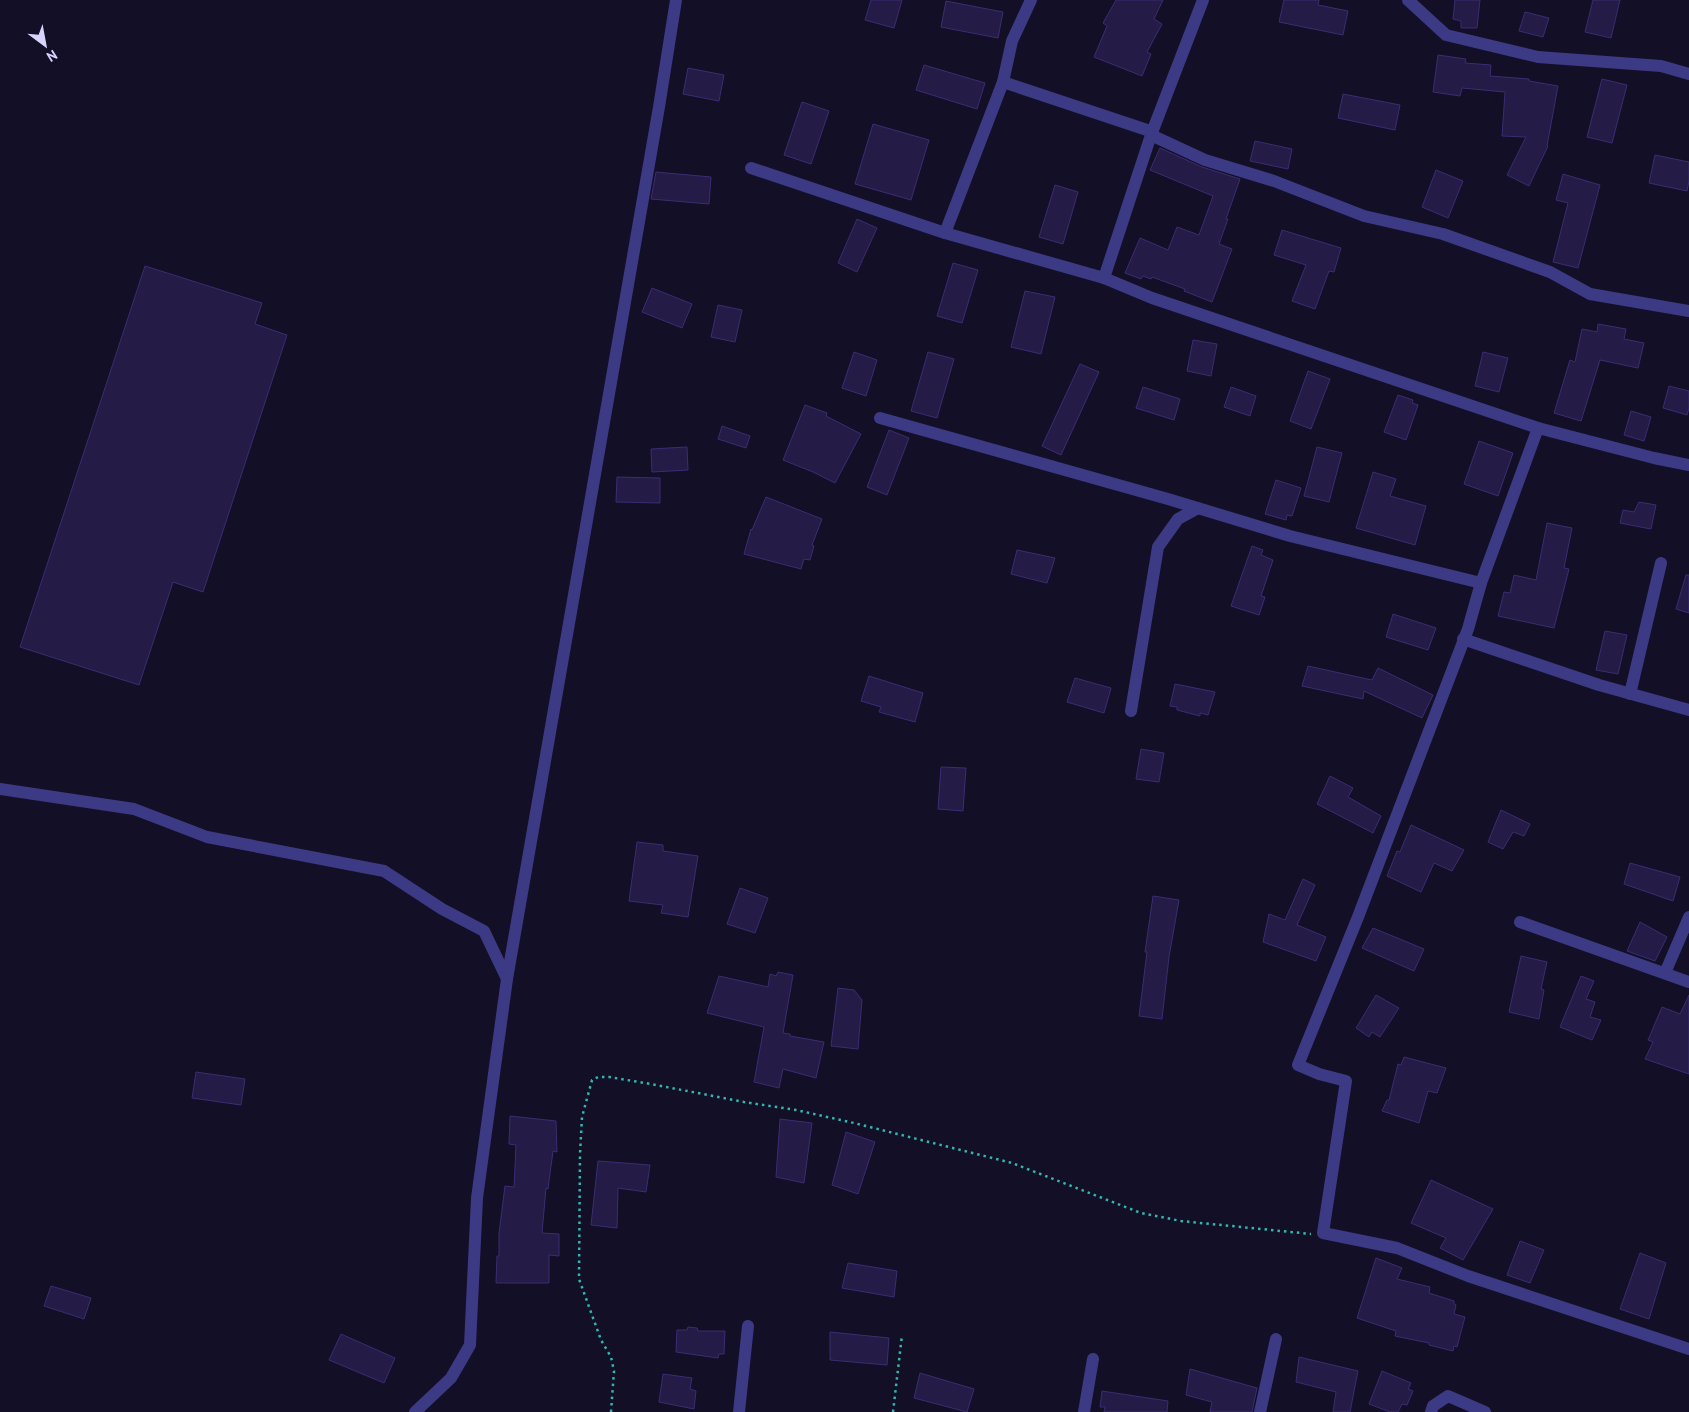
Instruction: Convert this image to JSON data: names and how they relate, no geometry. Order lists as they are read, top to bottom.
{
  "north": "bottom right"
}
